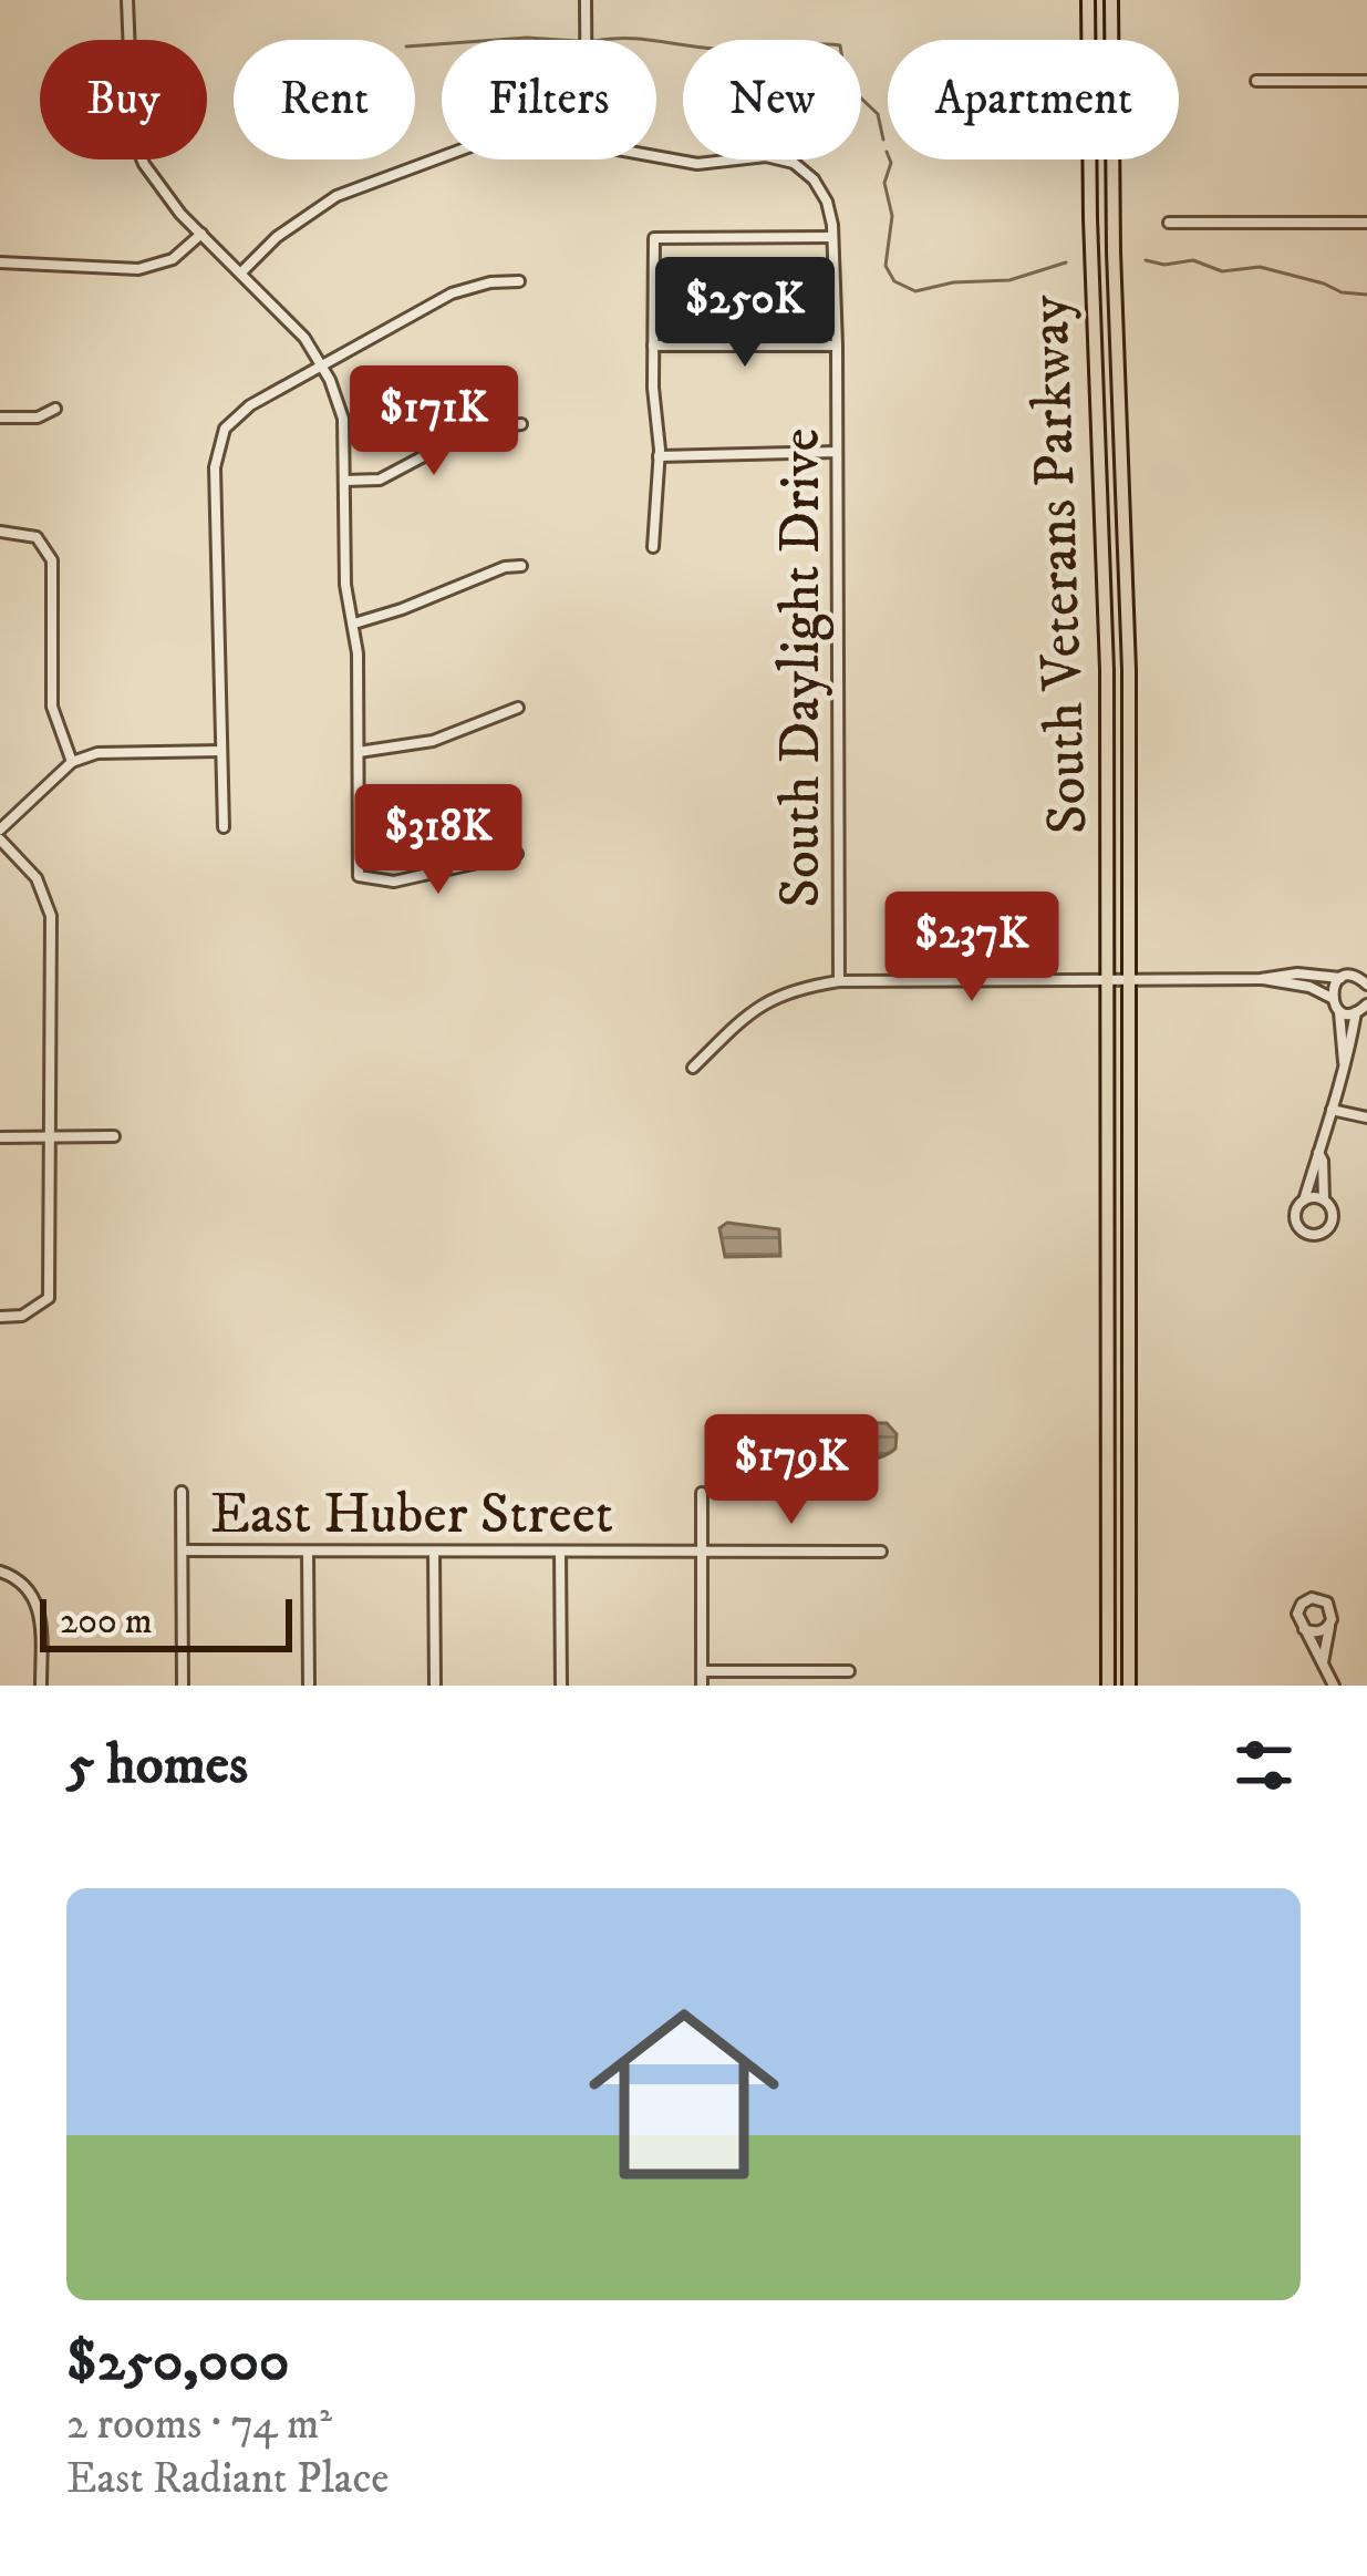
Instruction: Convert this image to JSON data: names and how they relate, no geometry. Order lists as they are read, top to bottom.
{
  "streets": {
    "highway": ["South Veterans Parkway"],
    "street": ["South Daylight Drive", "East Huber Street"]
  },
  "scale_bar": "200 m",
  "page": {
    "chip": [
      "Buy",
      "Rent",
      "Filters",
      "New",
      "Apartment"
    ],
    "price": [
      "$250K",
      "$171K",
      "$318K",
      "$237K",
      "$179K"
    ],
    "scale": "200 m",
    "heading": "5 homes",
    "list": [
      {
        "name": "$250,000",
        "note": "2 rooms · 74 m² · East Radiant Place"
      }
    ]
  }
}
